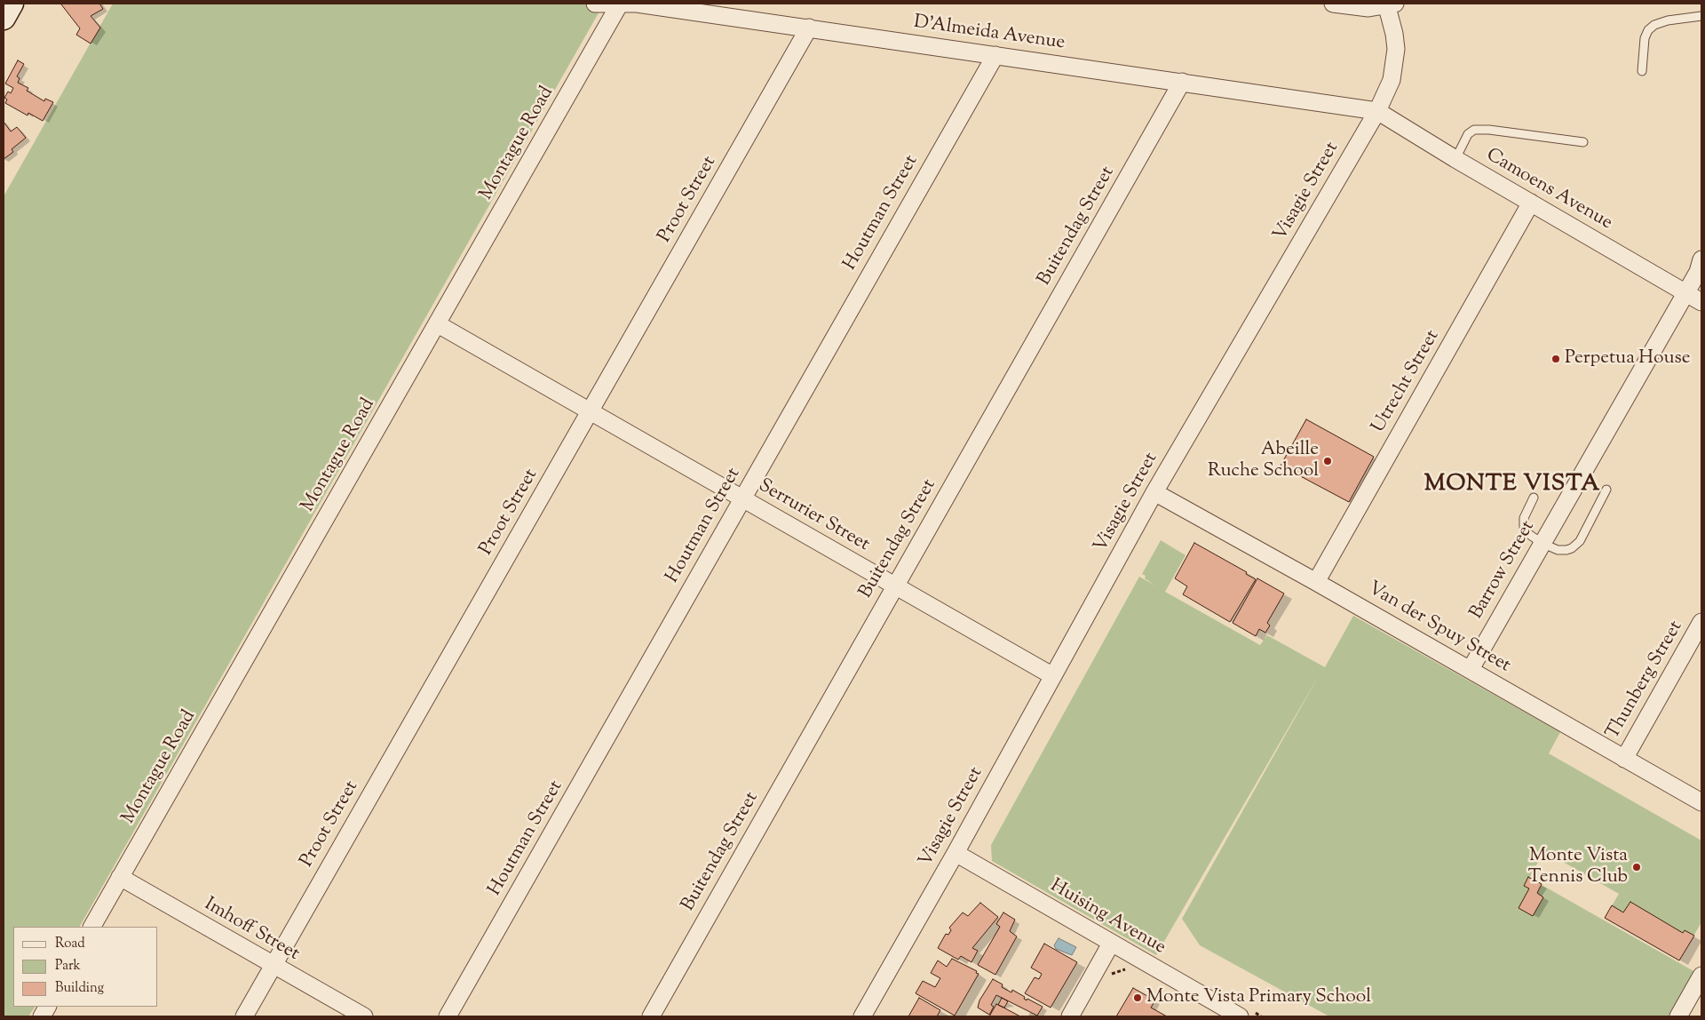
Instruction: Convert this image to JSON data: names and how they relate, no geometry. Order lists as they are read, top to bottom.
{
  "streets": {
    "street": [
      "D'Almeida Avenue",
      "Montague Road",
      "Camoens Avenue",
      "Visagie Street",
      "Proot Street",
      "Houtman Street",
      "Buitendag Street",
      "Utrecht Street",
      "Serrurier Street",
      "Barrow Street",
      "Van der Spuy Street",
      "Thunberg Street",
      "Huising Avenue",
      "Imhoff Street"
    ]
  },
  "crossings": [
    ["D'Almeida Avenue", "Montague Road"],
    ["D'Almeida Avenue", "Camoens Avenue"],
    ["D'Almeida Avenue", "Visagie Street"],
    ["D'Almeida Avenue", "Proot Street"],
    ["D'Almeida Avenue", "Houtman Street"],
    ["D'Almeida Avenue", "Buitendag Street"],
    ["Montague Road", "Serrurier Street"],
    ["Montague Road", "Imhoff Street"],
    ["Camoens Avenue", "Visagie Street"],
    ["Camoens Avenue", "Utrecht Street"],
    ["Camoens Avenue", "Barrow Street"],
    ["Visagie Street", "Serrurier Street"],
    ["Visagie Street", "Van der Spuy Street"],
    ["Visagie Street", "Huising Avenue"],
    ["Proot Street", "Serrurier Street"],
    ["Proot Street", "Imhoff Street"],
    ["Houtman Street", "Serrurier Street"],
    ["Buitendag Street", "Serrurier Street"],
    ["Utrecht Street", "Van der Spuy Street"],
    ["Barrow Street", "Van der Spuy Street"],
    ["Van der Spuy Street", "Thunberg Street"]
  ],
  "districts": ["MONTE VISTA"],
  "places": [
    "Perpetua House",
    "Abeille Ruche School",
    "Monte Vista Tennis Club",
    "Monte Vista Primary School"
  ],
  "legend": ["Road", "Park", "Building"]
}
